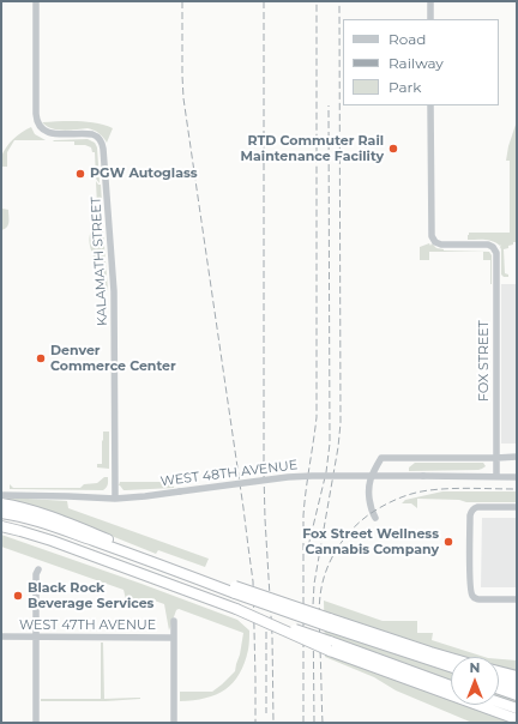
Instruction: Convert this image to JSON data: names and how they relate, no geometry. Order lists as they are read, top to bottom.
{
  "streets": {
    "street": [
      "KALAMATH STREET",
      "FOX STREET",
      "WEST 48TH AVENUE",
      "WEST 47TH AVENUE"
    ]
  },
  "crossings": [
    ["KALAMATH STREET", "WEST 48TH AVENUE"],
    ["FOX STREET", "WEST 48TH AVENUE"]
  ],
  "places": [
    "RTD Commuter Rail Maintenance Facility",
    "PGW Autoglass",
    "Denver Commerce Center",
    "Fox Street Wellness Cannabis Company",
    "Black Rock Beverage Services"
  ],
  "legend": ["Road", "Railway", "Park"],
  "north": "top"
}
